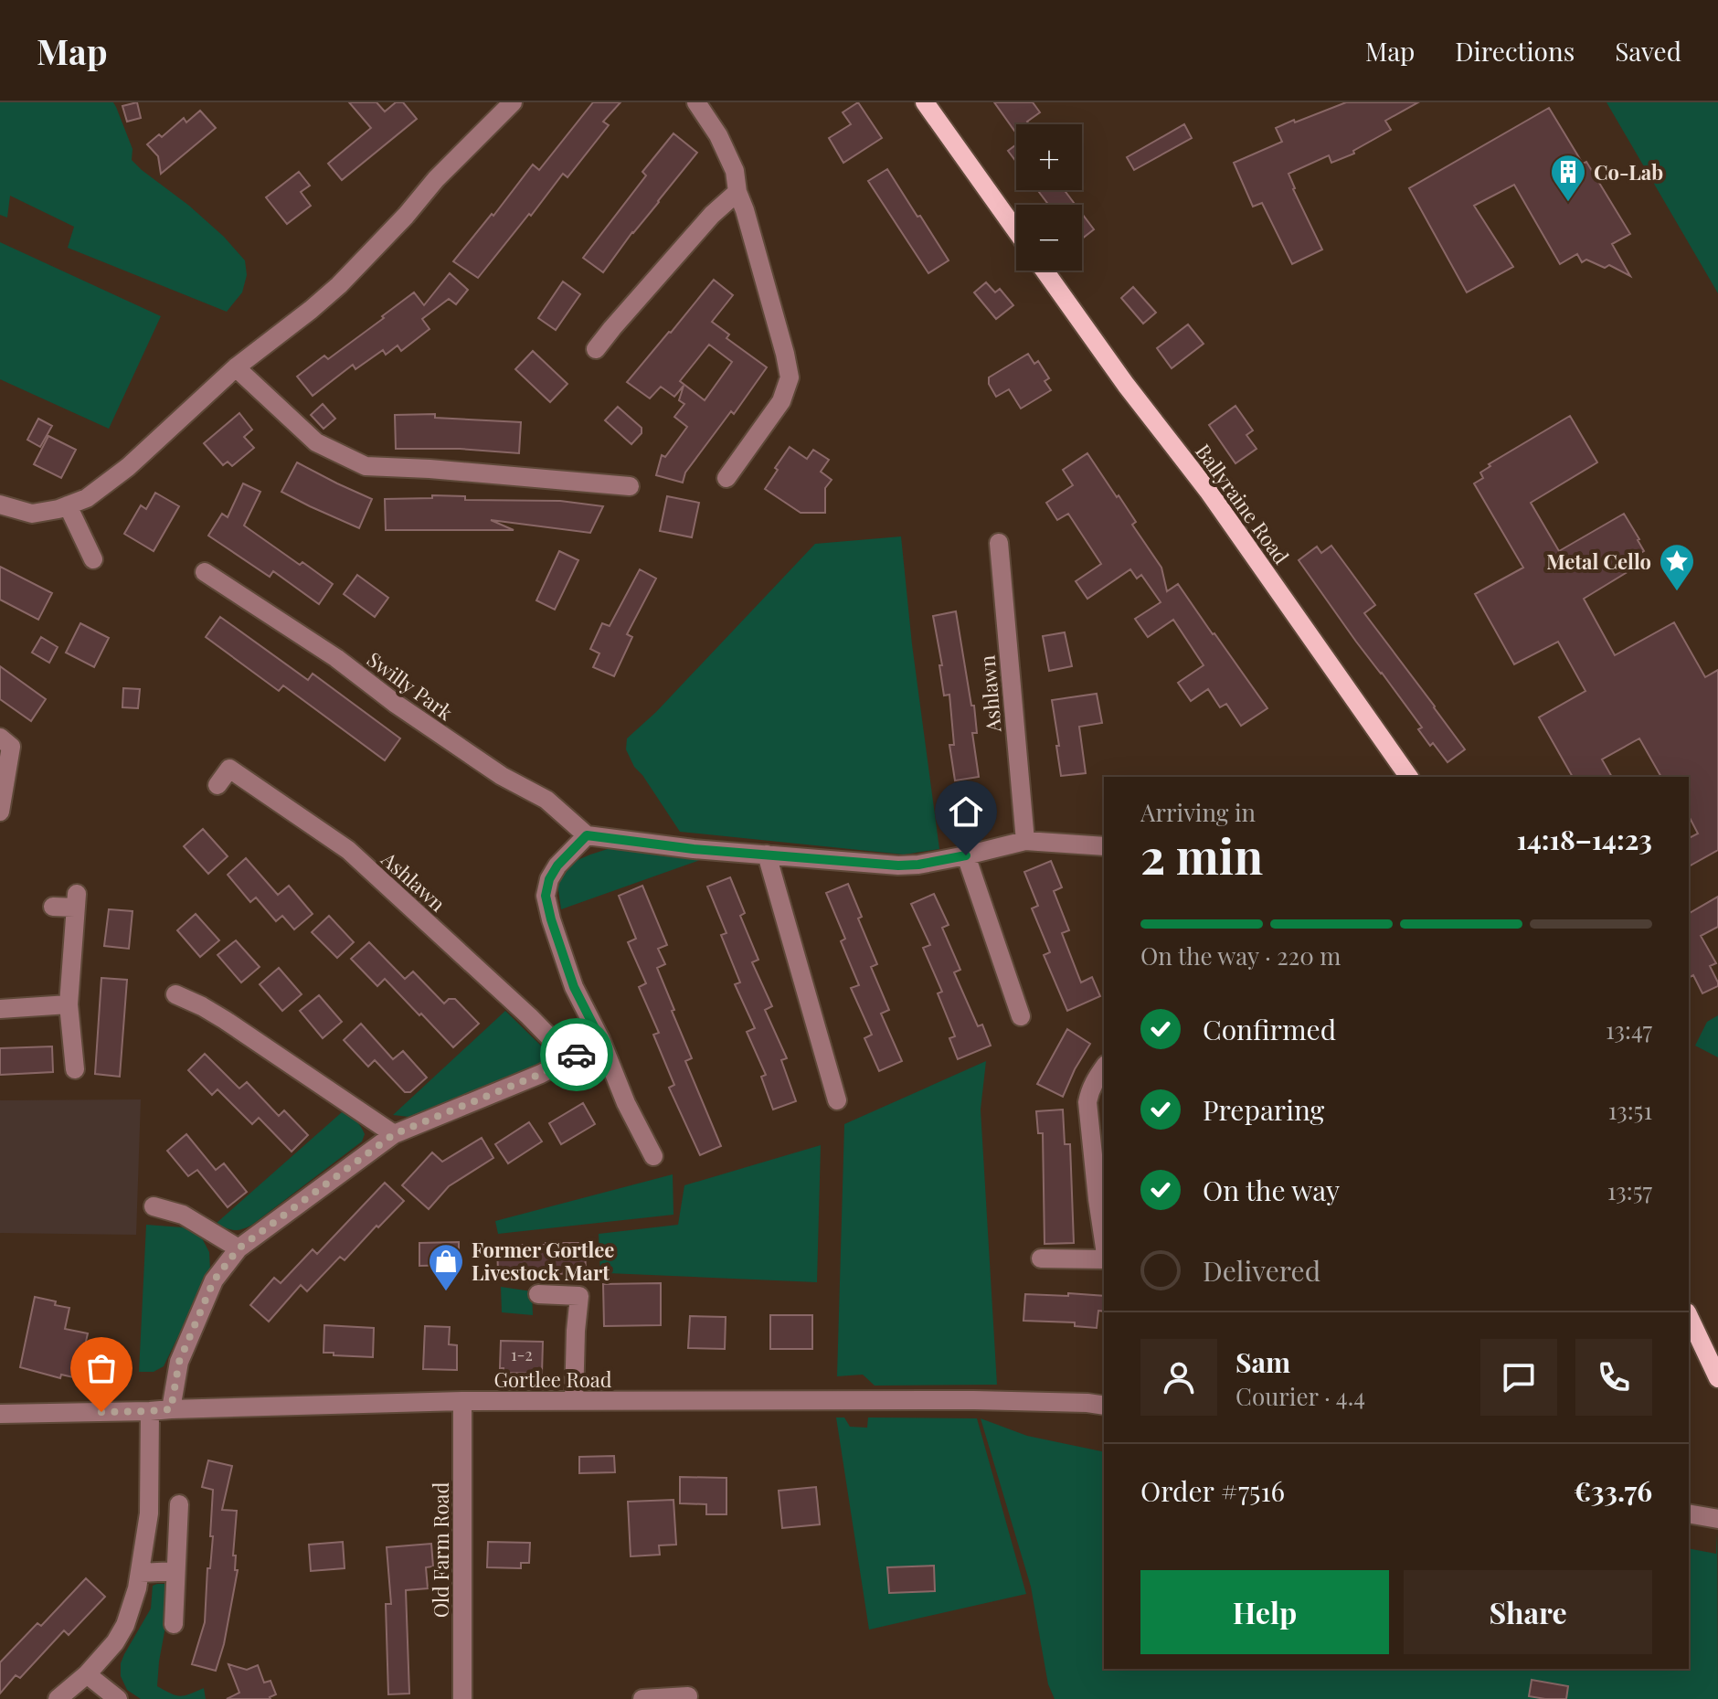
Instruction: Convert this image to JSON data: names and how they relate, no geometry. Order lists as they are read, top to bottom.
{
  "streets": {
    "main road": ["Ballyraine Road"],
    "street": [
      "Swilly Park",
      "Ashlawn",
      "Gortlee Road",
      "Old Farm Road"
    ]
  },
  "crossings": [
    ["Gortlee Road", "Old Farm Road"]
  ],
  "places": {
    "building": ["Co-Lab"],
    "place": ["Metal Cello"],
    "shop": ["Former Gortlee Livestock Mart"]
  },
  "house_numbers": ["1-2"],
  "page": {
    "header": "Map",
    "nav": ["Map", "Directions", "Saved"],
    "map_buttons": ["+", "−"],
    "heading": ["2 min", "Arriving in", "14:18–14:23"],
    "panel": [
      "Sam",
      "Courier · 4.4",
      "Order #7516",
      "€33.76"
    ],
    "bar": "On the way · 220 m",
    "list": [
      ["Confirmed", "13:47"],
      ["Preparing", "13:51"],
      ["On the way", "13:57"],
      "Delivered"
    ],
    "buttons": ["Help", "Share"]
  }
}
